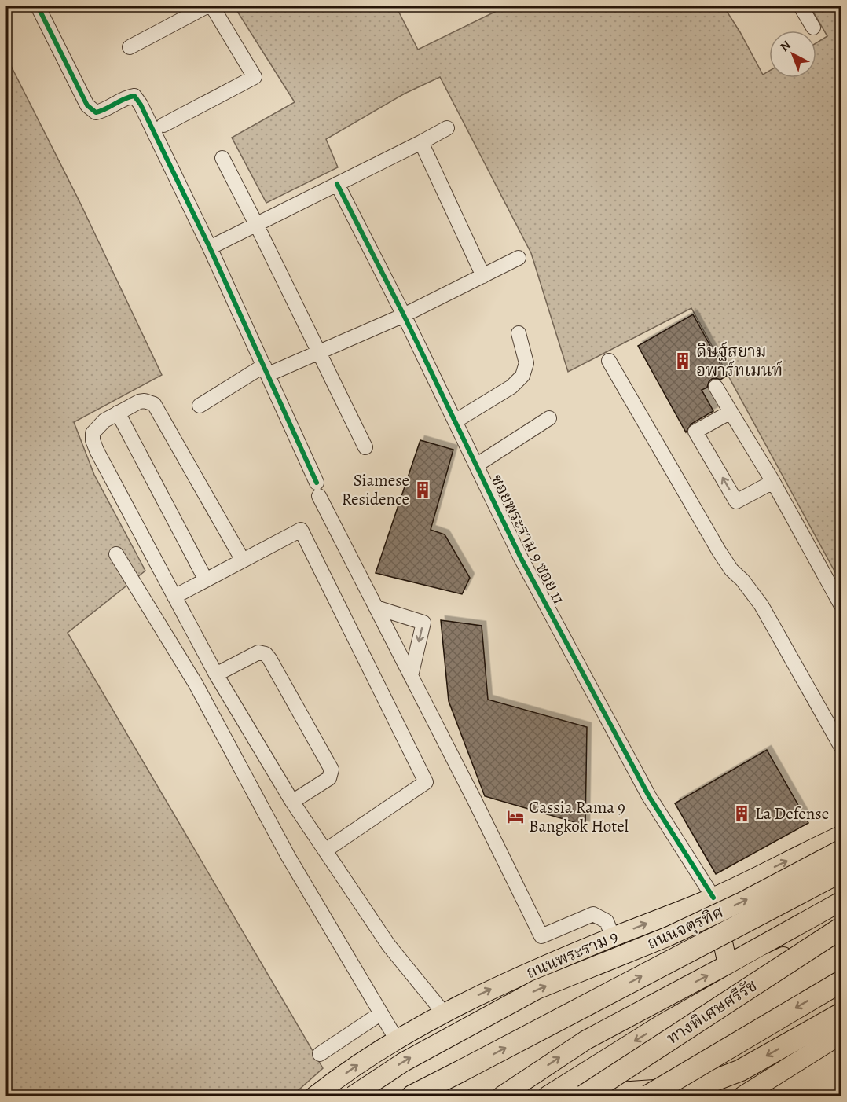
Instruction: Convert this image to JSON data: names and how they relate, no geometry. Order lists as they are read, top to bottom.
{
  "streets": {
    "highway": ["ทางพิเศษศรีรัช"],
    "main road": ["ถนนจตุรทิศ", "ถนนพระราม 9"],
    "street": ["ซอยพระราม 9 ซอย 11"]
  },
  "crossings": [
    ["ซอยพระราม 9 ซอย 11", "ถนนพระราม 9"]
  ],
  "places": {
    "building": ["ดิษฐ์สยาม อพาร์ทเมนท์", "Siamese Residence", "La Defense"],
    "hotel": ["Cassia Rama 9 Bangkok Hotel"]
  },
  "north": "top left"
}
